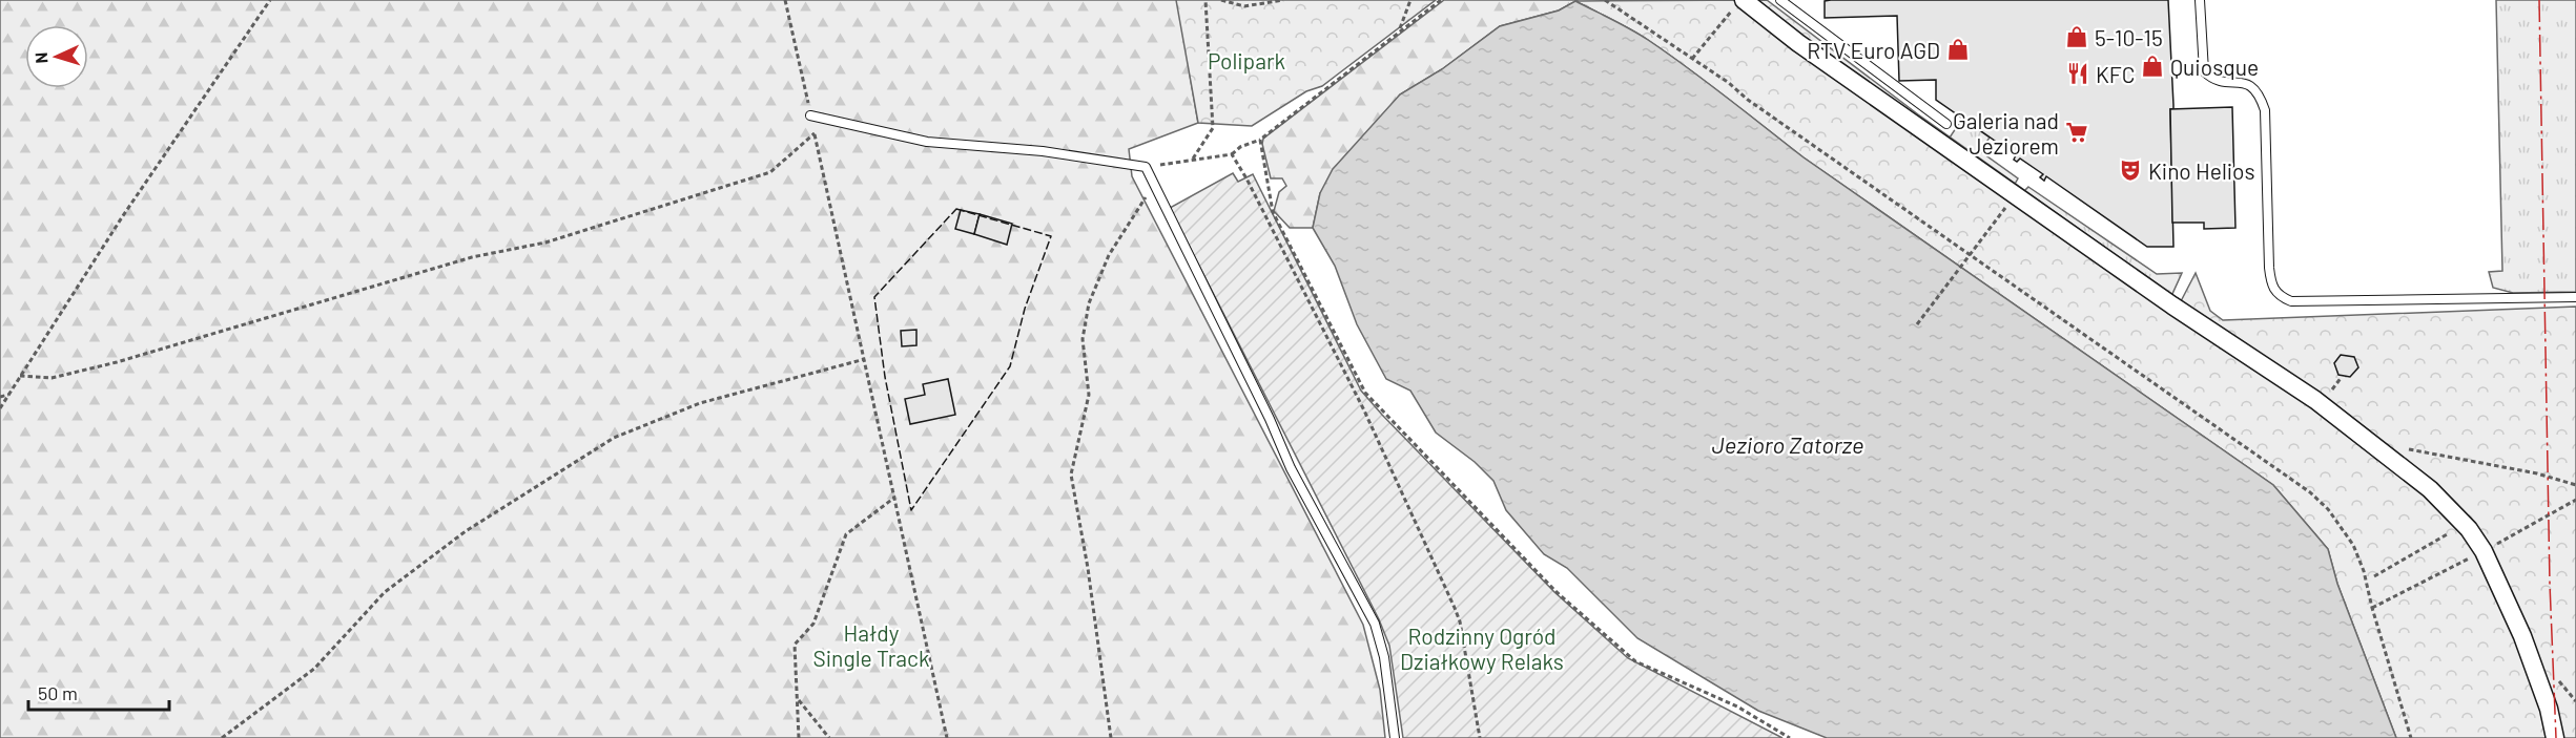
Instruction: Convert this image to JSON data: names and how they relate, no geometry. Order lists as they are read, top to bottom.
{
  "water": ["Jezioro Zatorze"],
  "parks": ["Polipark", "Hałdy Single Track", "Rodzinny Ogród Działkowy Relaks"],
  "places": {
    "shop": ["5-10-15", "RTV Euro AGD", "Quiosque"],
    "restaurant": ["KFC"],
    "supermarket": ["Galeria nad Jeziorem"],
    "theatre": ["Kino Helios"]
  },
  "scale_bar": "50 m",
  "north": "left"
}
